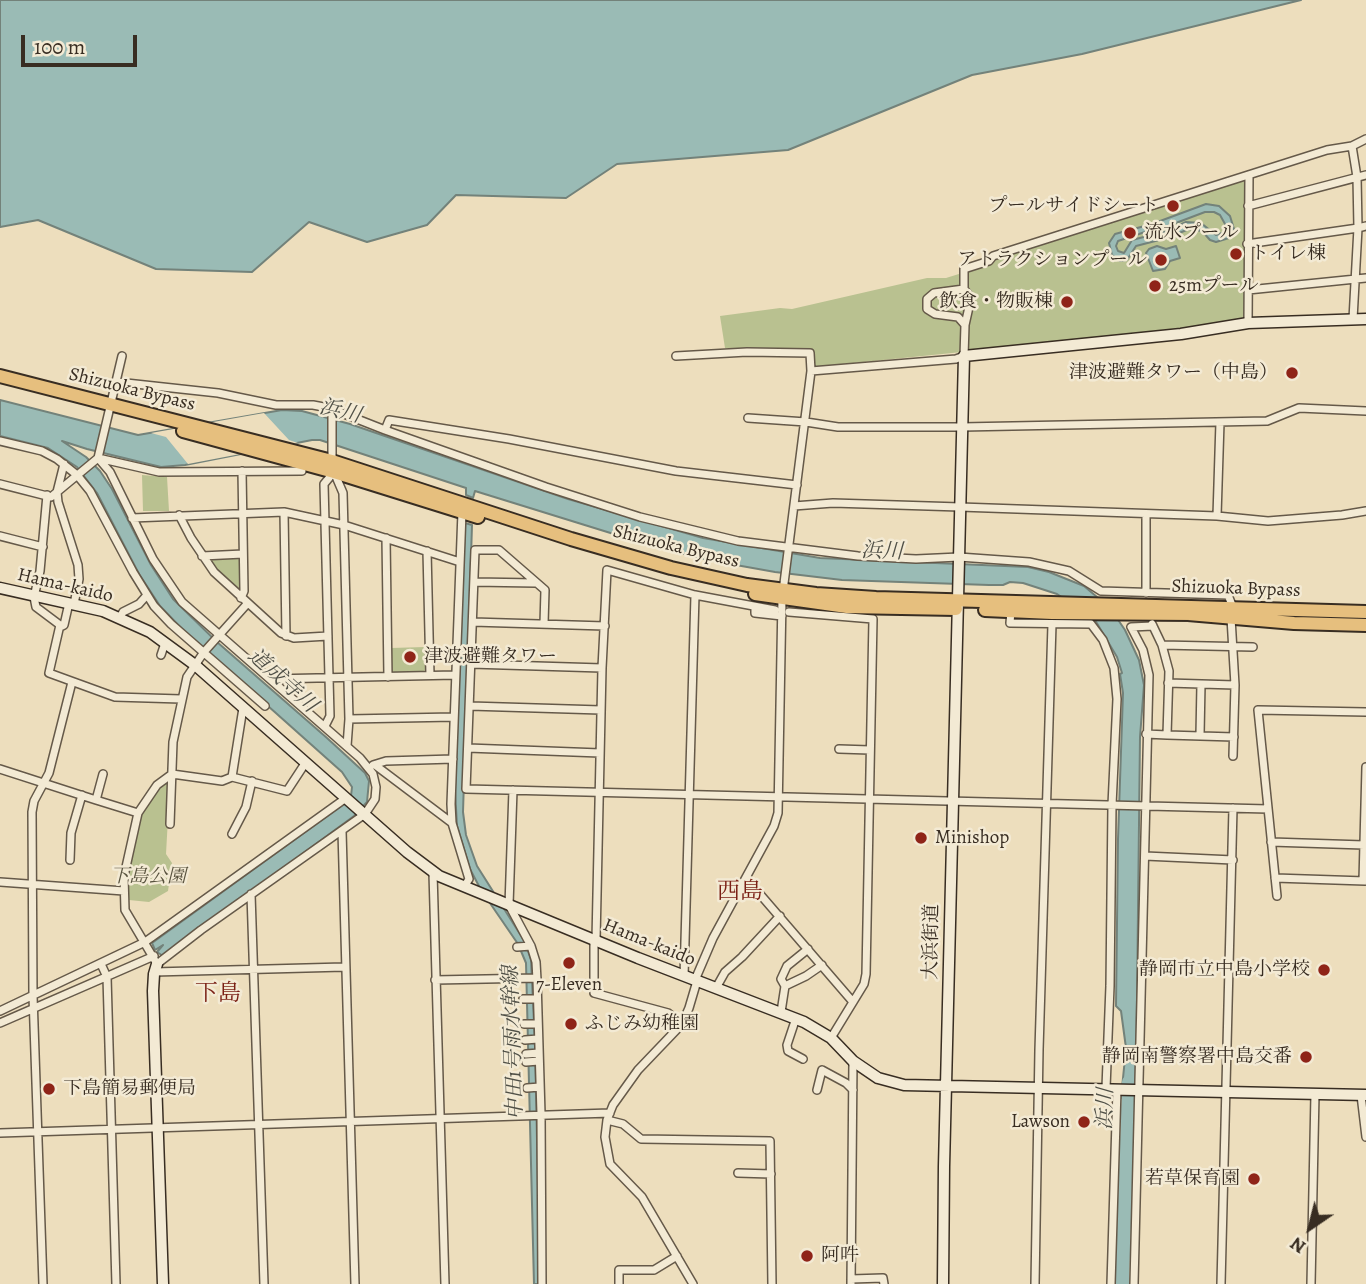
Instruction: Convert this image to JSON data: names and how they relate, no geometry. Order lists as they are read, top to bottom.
{
  "streets": {
    "highway": ["Shizuoka Bypass"],
    "street": ["Hama-kaido", "大浜街道"]
  },
  "crossings": [
    ["Shizuoka Bypass", "大浜街道"],
    ["Hama-kaido", "大浜街道"]
  ],
  "districts": ["西島", "下島"],
  "water": ["浜川", "道成寺川", "中田1号雨水幹線"],
  "parks": ["下島公園"],
  "places": [
    "プールサイドシート",
    "流水プール",
    "トイレ棟",
    "アトラクションプール",
    "25mプール",
    "飲食・物販棟",
    "津波避難タワー（中島）",
    "津波避難タワー",
    "Minishop",
    "7-Eleven",
    "静岡市立中島小学校",
    "ふじみ幼稚園",
    "静岡南警察署中島交番",
    "下島簡易郵便局",
    "Lawson",
    "若草保育園",
    "阿吽"
  ],
  "scale_bar": "100 m",
  "north": "bottom left"
}
